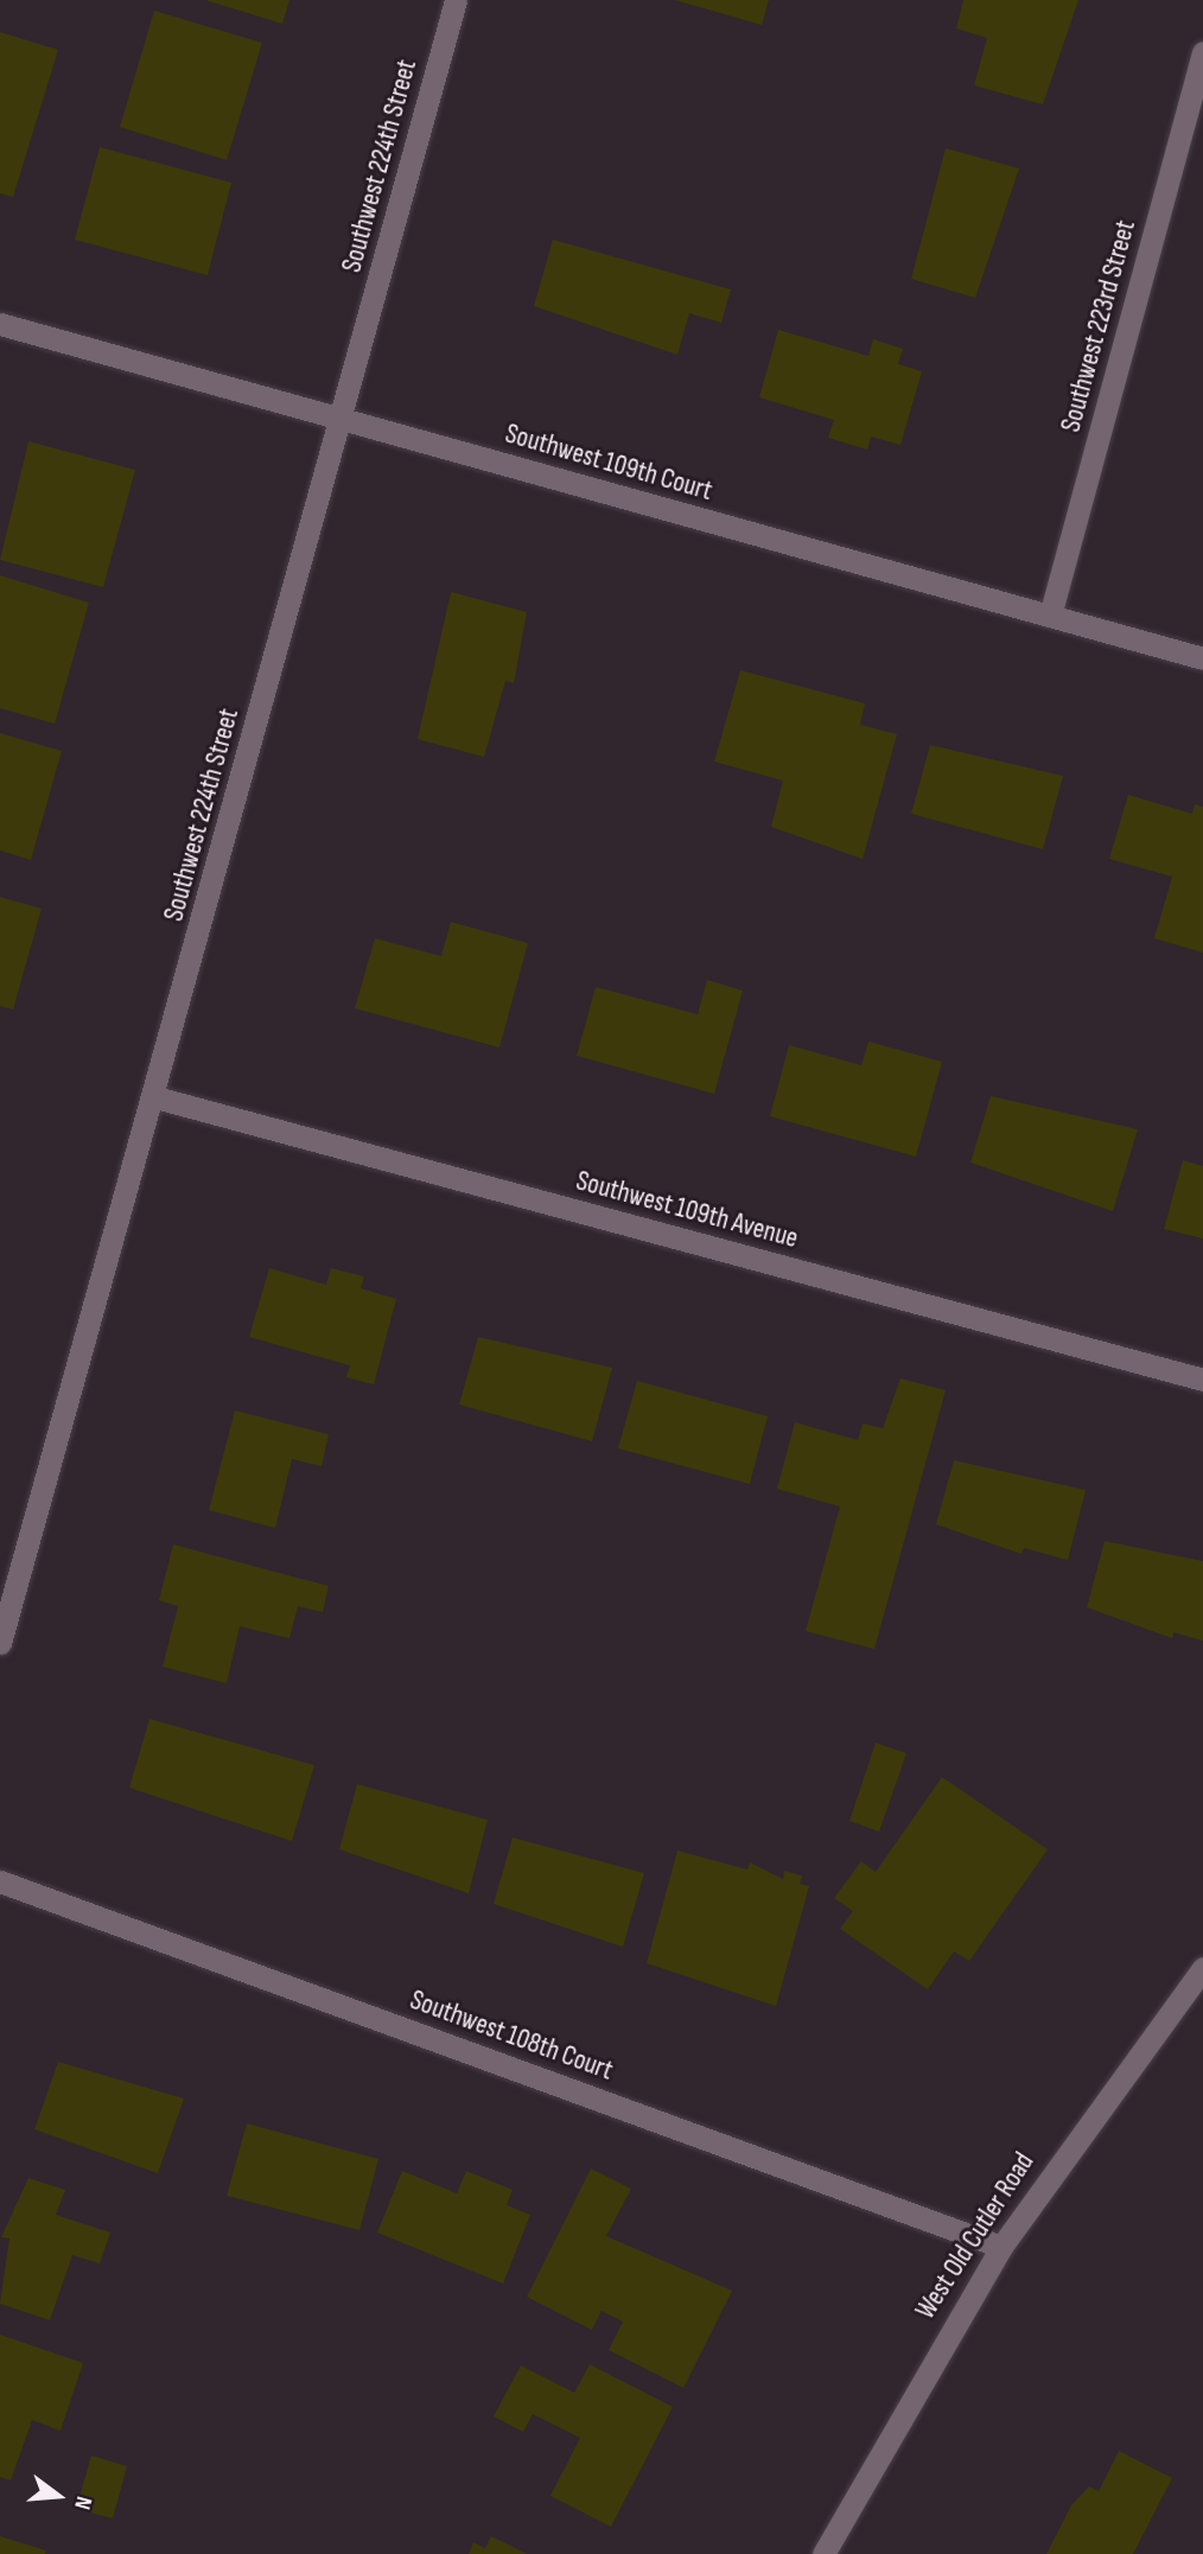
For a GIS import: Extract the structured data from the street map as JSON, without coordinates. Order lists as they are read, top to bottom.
{
  "streets": {
    "street": [
      "Southwest 224th Street",
      "Southwest 223rd Street",
      "Southwest 109th Court",
      "Southwest 109th Avenue",
      "Southwest 108th Court",
      "West Old Cutler Road"
    ]
  },
  "crossings": [
    ["Southwest 224th Street", "Southwest 109th Court"],
    ["Southwest 224th Street", "Southwest 109th Avenue"],
    ["Southwest 223rd Street", "Southwest 109th Court"],
    ["Southwest 108th Court", "West Old Cutler Road"]
  ],
  "north": "right"
}
